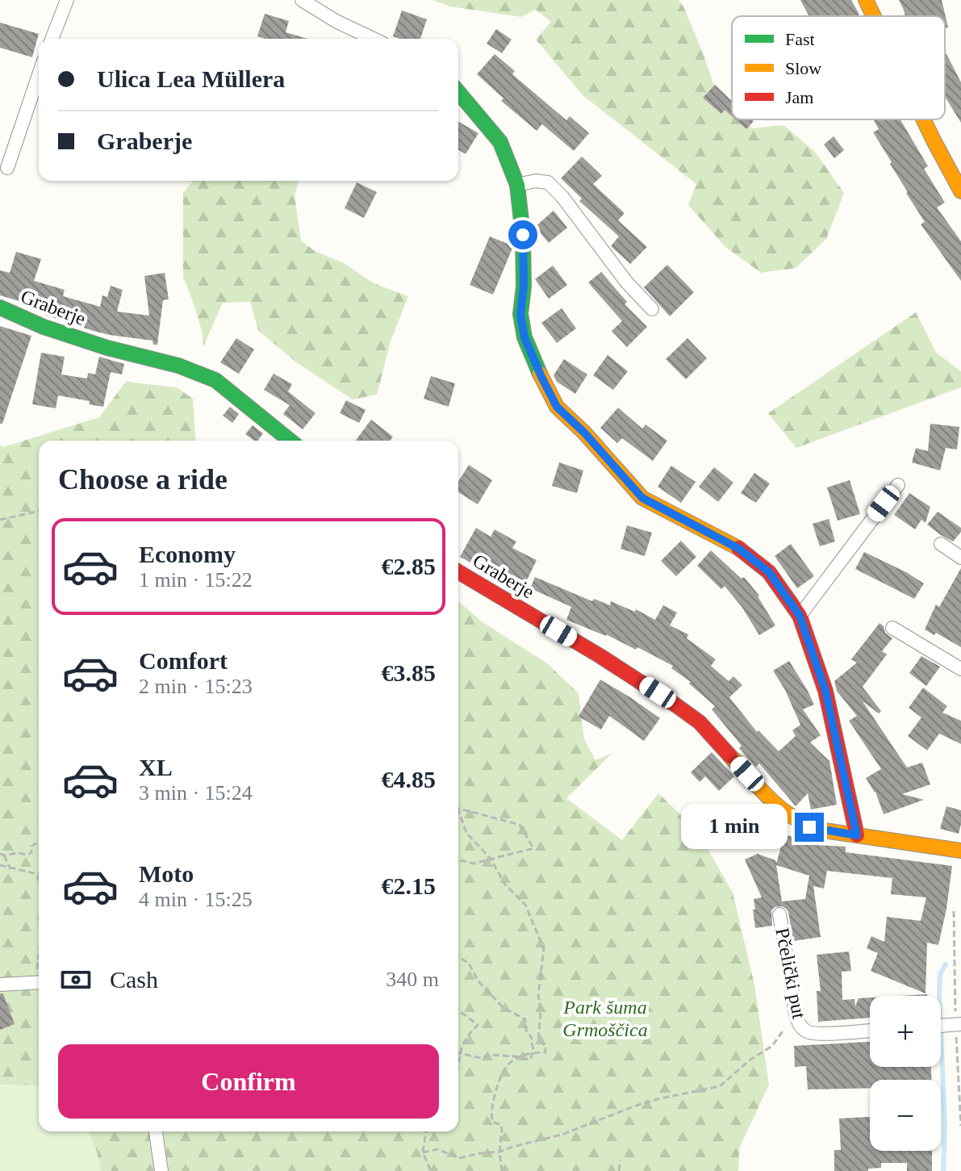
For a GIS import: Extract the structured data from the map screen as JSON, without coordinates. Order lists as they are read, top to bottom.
{
  "streets": {
    "street": ["Graberje", "Pčelički put"]
  },
  "parks": ["Park šuma Grmoščica"],
  "legend": ["Fast", "Slow", "Jam"],
  "page": {
    "banner": ["Ulica Lea Müllera", "Graberje"],
    "heading": "Choose a ride",
    "list": [
      {
        "name": "Economy",
        "note": "1 min · 15:22",
        "value": "€2.85"
      },
      {
        "name": "Comfort",
        "note": "2 min · 15:23",
        "value": "€3.85"
      },
      {
        "name": "XL",
        "note": "3 min · 15:24",
        "value": "€4.85"
      },
      {
        "name": "Moto",
        "note": "4 min · 15:25",
        "value": "€2.15"
      }
    ],
    "bubble": "1 min",
    "pay": ["Cash", "340 m"],
    "map_buttons": ["+", "−"],
    "buttons": "Confirm"
  }
}
